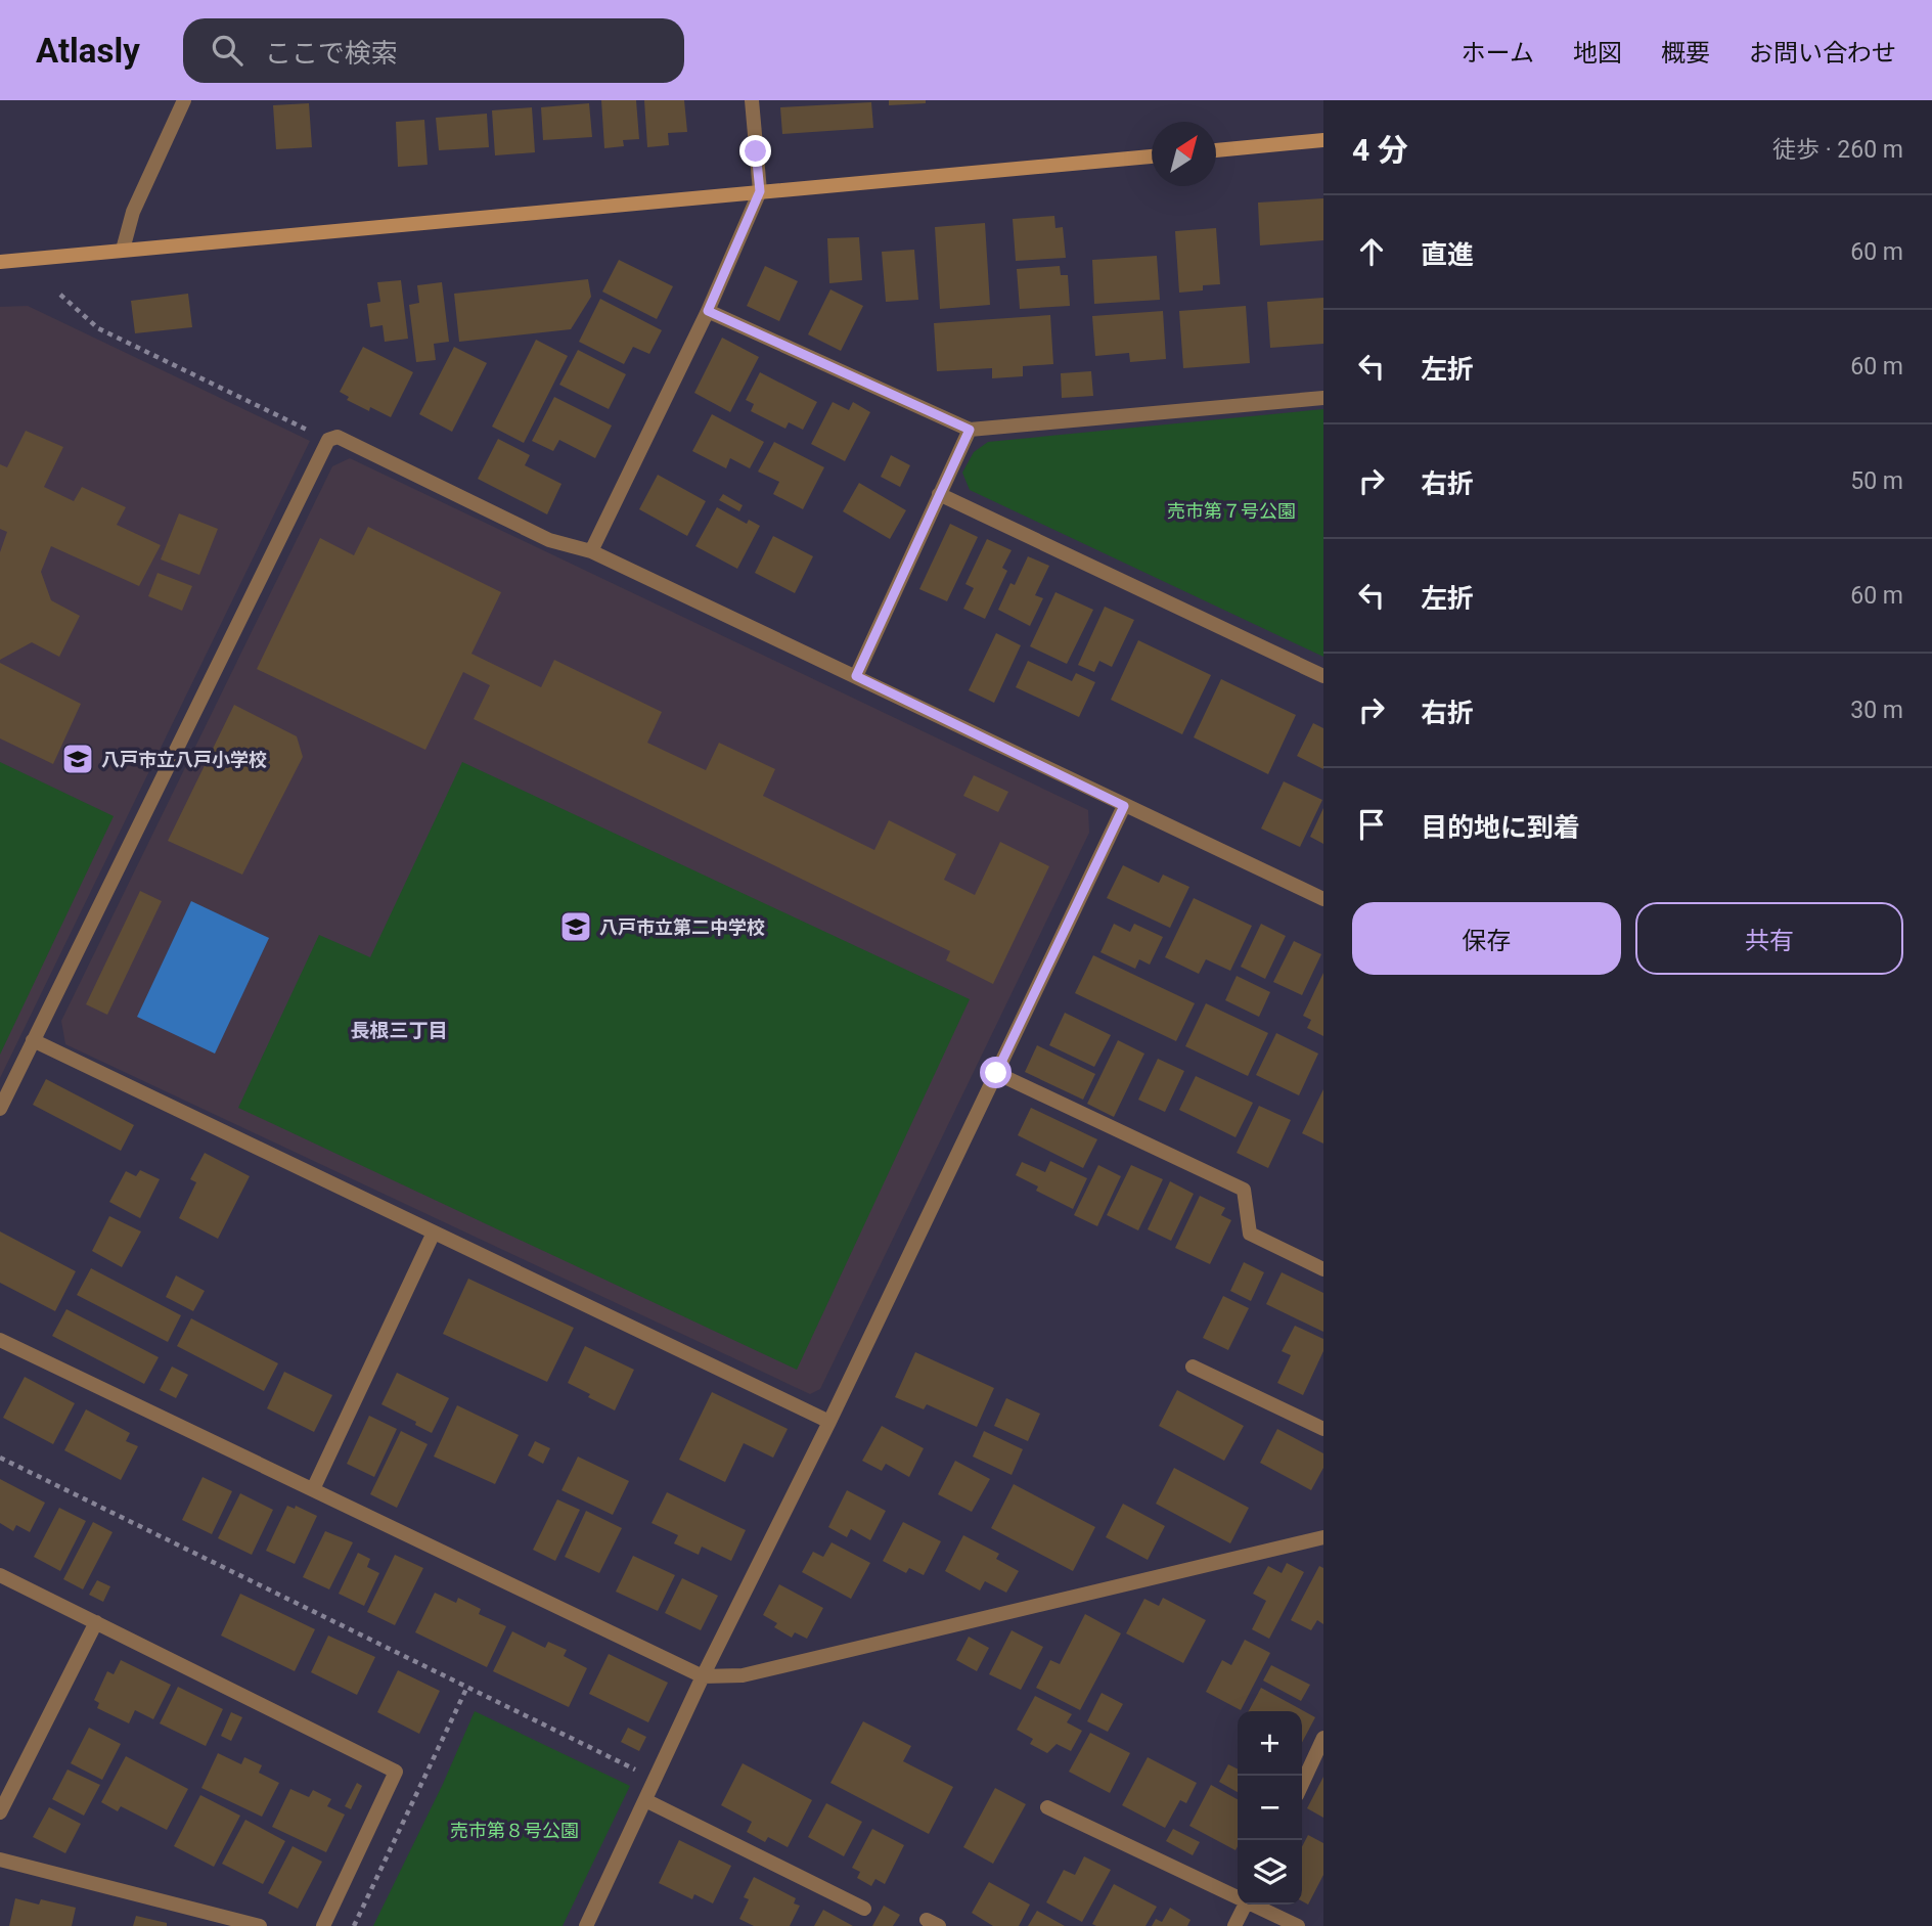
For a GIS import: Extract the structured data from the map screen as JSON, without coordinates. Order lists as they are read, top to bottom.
{
  "districts": ["長根三丁目"],
  "parks": ["売市第７号公園", "売市第８号公園"],
  "places": {
    "school or university": ["八戸市立八戸小学校", "八戸市立第二中学校"]
  },
  "north": "top right",
  "page": {
    "header": "Atlasly",
    "search": "ここで検索",
    "nav": [
      "ホーム",
      "地図",
      "概要",
      "お問い合わせ"
    ],
    "heading": ["4 分", "徒歩 · 260 m"],
    "list": [
      ["直進", "60 m"],
      ["左折", "60 m"],
      ["右折", "50 m"],
      ["左折", "60 m"],
      ["右折", "30 m"],
      "目的地に到着"
    ],
    "buttons": ["保存", "共有"],
    "map_buttons": ["+", "−"]
  }
}
